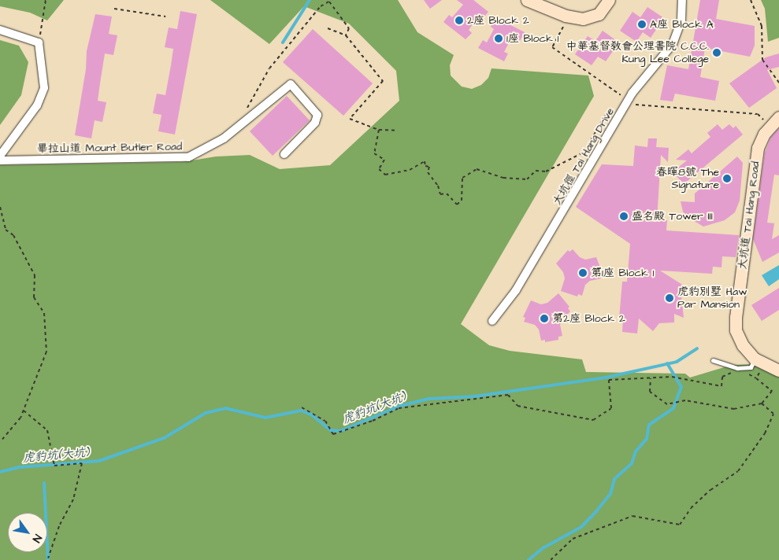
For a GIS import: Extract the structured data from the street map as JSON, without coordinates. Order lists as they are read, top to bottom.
{
  "streets": {
    "main road": ["大坑道 Tai Hang Road"],
    "street": ["畢拉山道 Mount Butler Road", "大坑徑 Tai Hang Drive"]
  },
  "water": ["虎豹坑(大坑)"],
  "places": [
    "2座 Block 2",
    "A座 Block A",
    "1座 Block 1",
    "中華基督教會公理書院 C.C.C. Kung Lee College",
    "春暉8號 The Signature",
    "盛名殿 Tower III",
    "第1座 Block 1",
    "虎豹別墅 Haw Par Mansion",
    "第2座 Block 2"
  ],
  "north": "bottom right"
}
